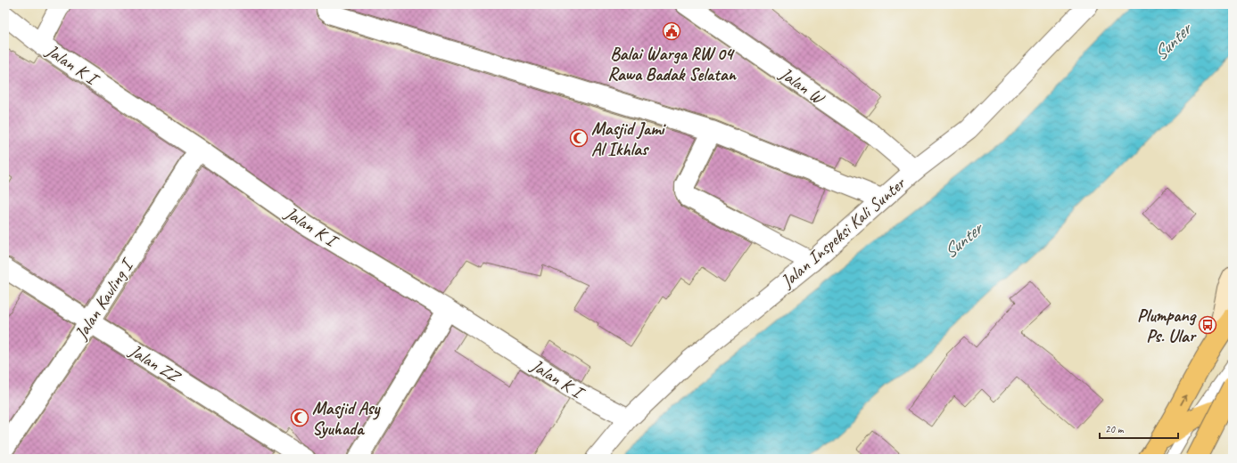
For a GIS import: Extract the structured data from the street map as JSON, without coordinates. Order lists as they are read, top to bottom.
{
  "streets": {
    "street": [
      "Jalan K I",
      "Jalan W",
      "Jalan Inspeksi Kali Sunter",
      "Jalan Kavling I",
      "Jalan ZZ"
    ]
  },
  "crossings": [
    ["Jalan K I", "Jalan Inspeksi Kali Sunter"],
    ["Jalan K I", "Jalan Kavling I"],
    ["Jalan W", "Jalan Inspeksi Kali Sunter"],
    ["Jalan Kavling I", "Jalan ZZ"]
  ],
  "water": ["Sunter"],
  "places": {
    "public building": ["Balai Warga RW 04 Rawa Badak Selatan"],
    "mosque": ["Masjid Jami Al Ikhlas", "Masjid Asy Syuhada"],
    "bus stop": ["Plumpang Ps. Ular"]
  },
  "scale_bar": "20 m"
}
